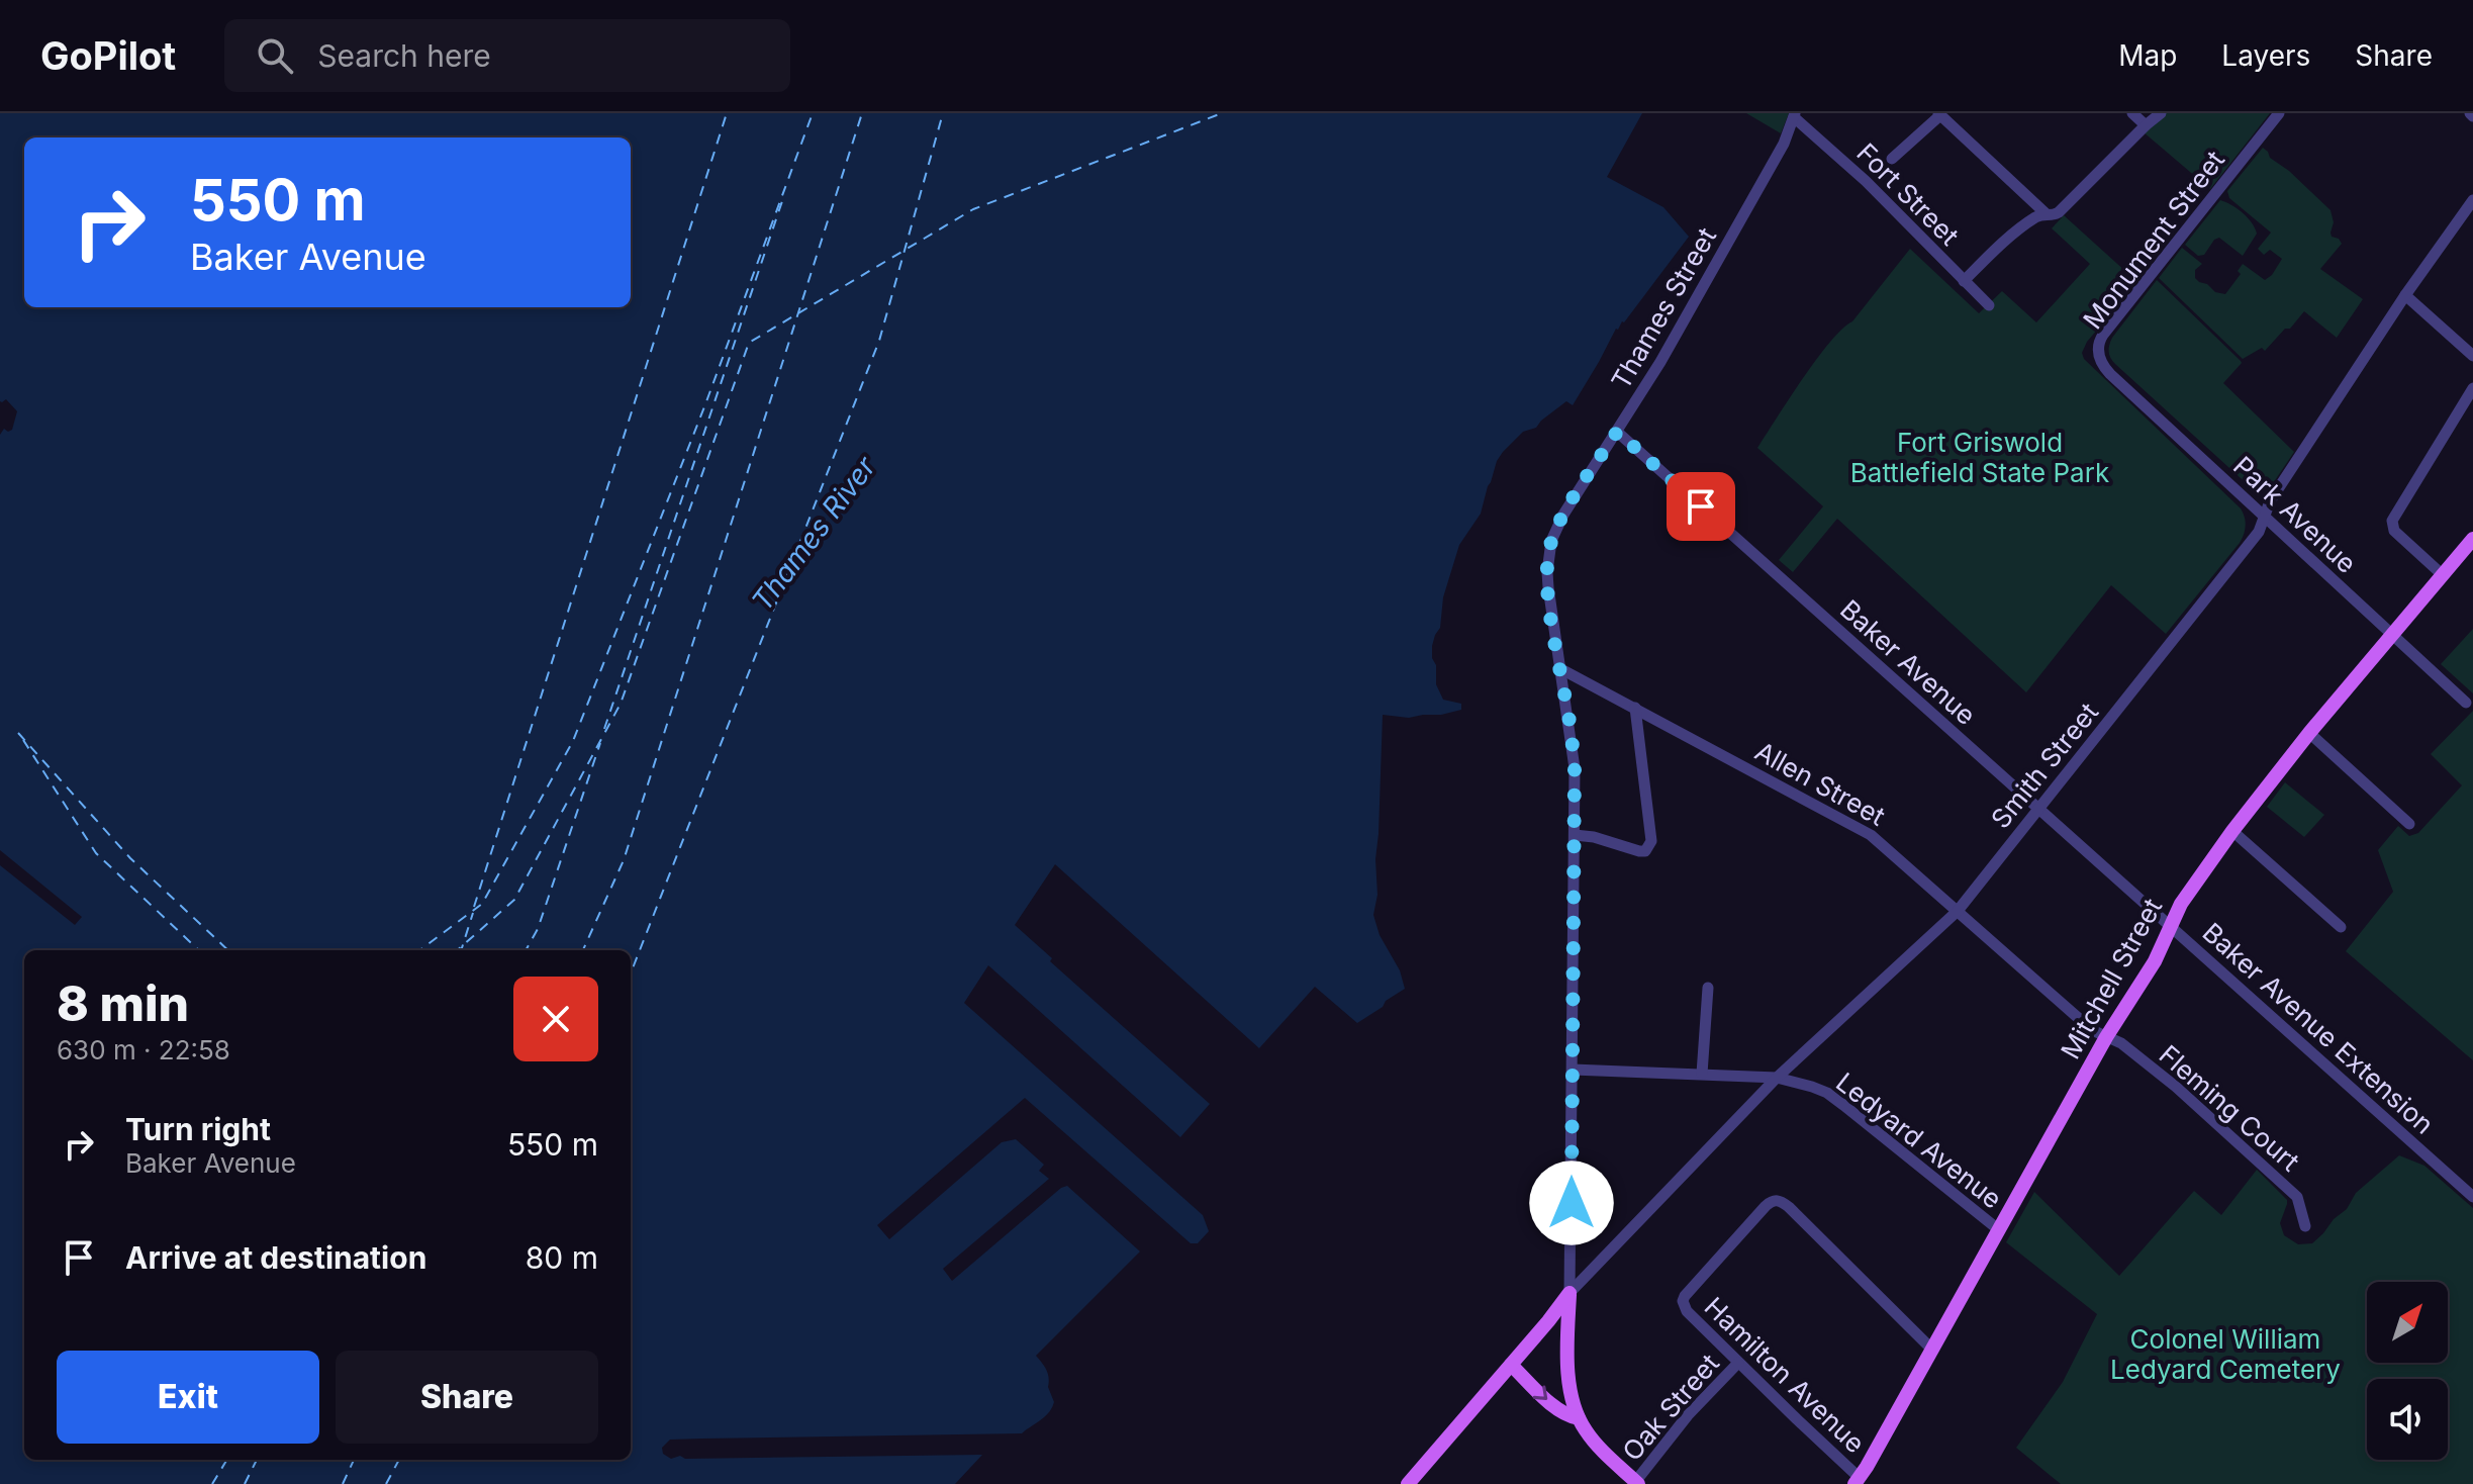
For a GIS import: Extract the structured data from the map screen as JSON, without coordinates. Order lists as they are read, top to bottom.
{
  "streets": {
    "main road": ["Mitchell Street"],
    "street": [
      "Fort Street",
      "Monument Street",
      "Thames Street",
      "Park Avenue",
      "Baker Avenue",
      "Smith Street",
      "Allen Street",
      "Baker Avenue Extension",
      "Fleming Court",
      "Ledyard Avenue",
      "Hamilton Avenue",
      "Oak Street"
    ]
  },
  "crossings": [
    ["Fort Street", "Thames Street"],
    ["Monument Street", "Park Avenue"],
    ["Thames Street", "Baker Avenue"],
    ["Thames Street", "Smith Street"],
    ["Thames Street", "Allen Street"],
    ["Thames Street", "Ledyard Avenue"],
    ["Park Avenue", "Smith Street"],
    ["Park Avenue", "Mitchell Street"],
    ["Baker Avenue", "Smith Street"],
    ["Baker Avenue", "Mitchell Street"],
    ["Baker Avenue", "Baker Avenue Extension"],
    ["Smith Street", "Allen Street"],
    ["Smith Street", "Ledyard Avenue"],
    ["Allen Street", "Mitchell Street"],
    ["Allen Street", "Fleming Court"],
    ["Mitchell Street", "Baker Avenue Extension"],
    ["Mitchell Street", "Fleming Court"],
    ["Mitchell Street", "Ledyard Avenue"],
    ["Mitchell Street", "Hamilton Avenue"],
    ["Hamilton Avenue", "Oak Street"]
  ],
  "water": ["Thames River"],
  "parks": ["Fort Griswold Battlefield State Park", "Colonel William Ledyard Cemetery"],
  "north": "top right",
  "page": {
    "header": "GoPilot",
    "search": "Search here",
    "nav": ["Map", "Layers", "Share"],
    "turn": ["550 m", "Baker Avenue"],
    "heading": ["8 min", "630 m · 22:58"],
    "list": [
      {
        "name": "Turn right",
        "note": "Baker Avenue",
        "value": "550 m"
      },
      {
        "name": "Arrive at destination",
        "value": "80 m"
      }
    ],
    "buttons": ["Exit", "Share"]
  }
}
